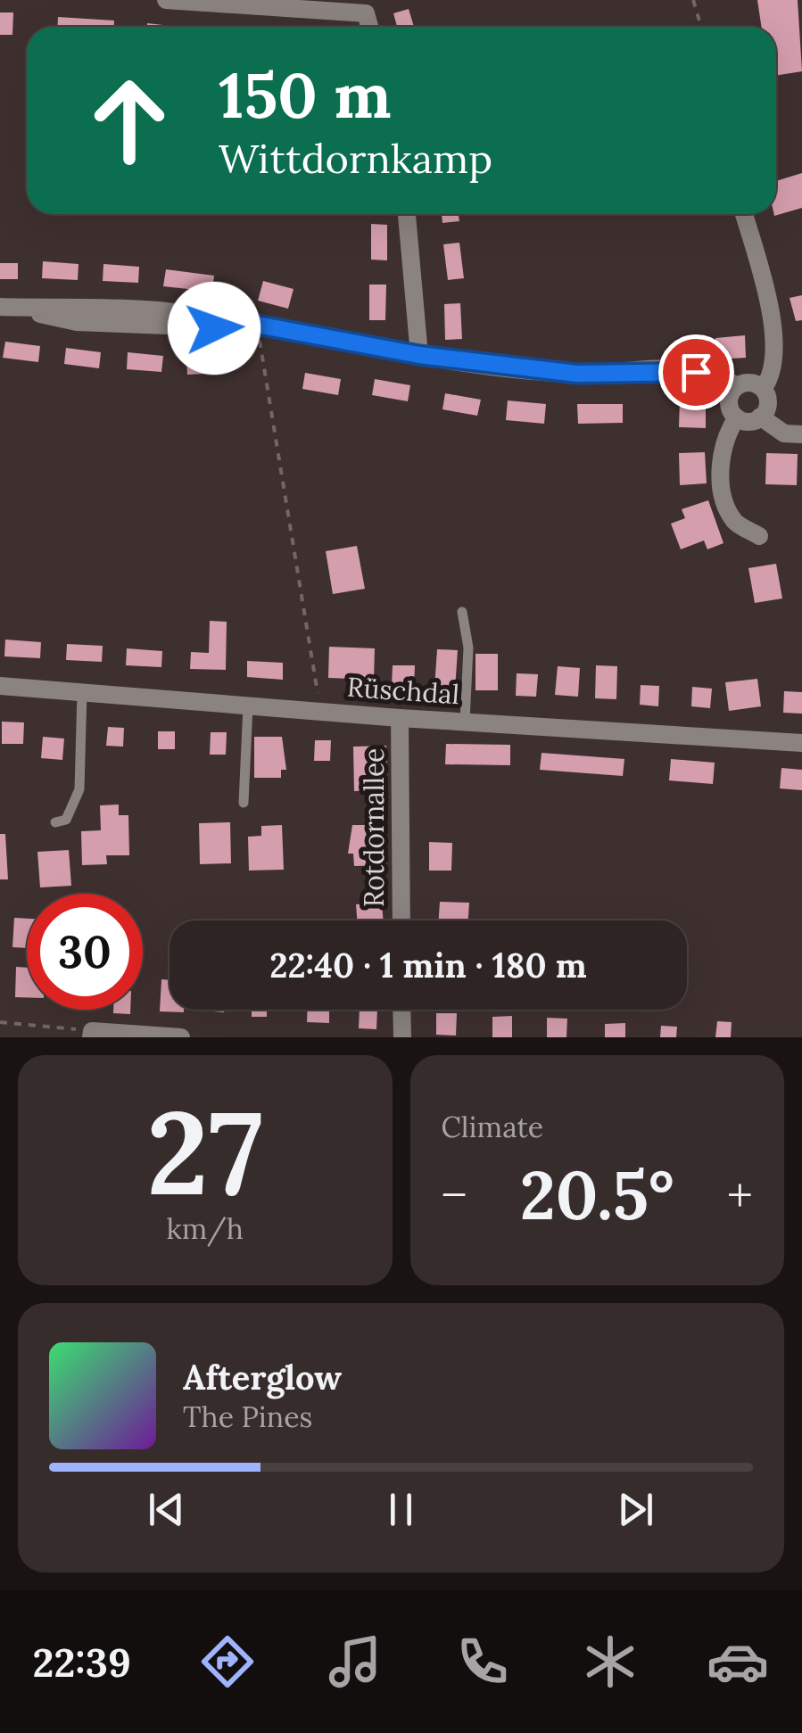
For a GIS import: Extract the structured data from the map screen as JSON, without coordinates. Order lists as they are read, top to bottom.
{
  "streets": {
    "street": ["Rüschdal", "Rotdornallee"]
  },
  "crossings": [
    ["Rüschdal", "Rotdornallee"]
  ],
  "page": {
    "turn": ["150 m", "Wittdornkamp"],
    "limit": "30",
    "trip": "22:40 · 1 min · 180 m",
    "tile": [
      ["27", "km/h"],
      "Climate"
    ],
    "heat": ["−", "20.5°", "+"],
    "song": ["Afterglow", "The Pines"],
    "tabs": "22:39"
  }
}
